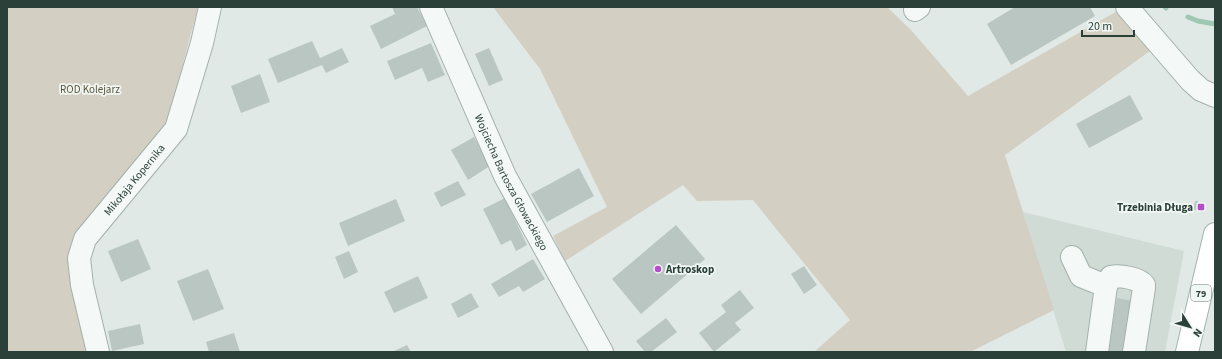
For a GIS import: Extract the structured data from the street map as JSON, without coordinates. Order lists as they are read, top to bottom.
{
  "streets": {
    "main road": ["79"],
    "street": ["Mikołaja Kopernika", "Wojciecha Bartosza Głowackiego"]
  },
  "parks": ["ROD Kolejarz"],
  "places": {
    "transit": ["Trzebinia Długa"],
    "other": ["Artroskop"]
  },
  "scale_bar": "20 m",
  "north": "bottom right"
}
